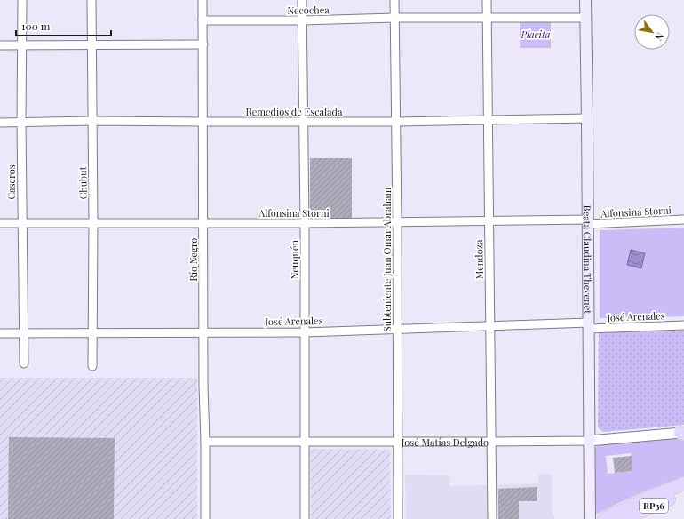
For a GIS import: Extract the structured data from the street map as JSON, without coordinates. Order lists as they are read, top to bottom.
{
  "streets": {
    "main road": ["Beata Claudina Thevenet", "RP36"],
    "street": [
      "Necochea",
      "Remedios de Escalada",
      "Caseros",
      "Chubut",
      "Alfonsina Storni",
      "Río Negro",
      "Neuquén",
      "Subteniente Juan Omar Abraham",
      "Mendoza",
      "José Arenales",
      "José Matías Delgado"
    ]
  },
  "crossings": [
    ["Necochea", "Río Negro"],
    ["Necochea", "Neuquén"],
    ["Necochea", "Subteniente Juan Omar Abraham"],
    ["Necochea", "Mendoza"],
    ["Necochea", "Beata Claudina Thevenet"],
    ["Remedios de Escalada", "Caseros"],
    ["Remedios de Escalada", "Chubut"],
    ["Remedios de Escalada", "Río Negro"],
    ["Remedios de Escalada", "Neuquén"],
    ["Remedios de Escalada", "Subteniente Juan Omar Abraham"],
    ["Remedios de Escalada", "Mendoza"],
    ["Remedios de Escalada", "Beata Claudina Thevenet"],
    ["Caseros", "Alfonsina Storni"],
    ["Caseros", "José Arenales"],
    ["Chubut", "Alfonsina Storni"],
    ["Chubut", "José Arenales"],
    ["Alfonsina Storni", "Río Negro"],
    ["Alfonsina Storni", "Neuquén"],
    ["Alfonsina Storni", "Subteniente Juan Omar Abraham"],
    ["Alfonsina Storni", "Mendoza"],
    ["Alfonsina Storni", "Beata Claudina Thevenet"],
    ["Río Negro", "José Arenales"],
    ["Río Negro", "José Matías Delgado"],
    ["Neuquén", "José Arenales"],
    ["Neuquén", "José Matías Delgado"],
    ["Subteniente Juan Omar Abraham", "José Arenales"],
    ["Subteniente Juan Omar Abraham", "José Matías Delgado"],
    ["Mendoza", "José Arenales"],
    ["Mendoza", "José Matías Delgado"],
    ["Beata Claudina Thevenet", "José Arenales"],
    ["Beata Claudina Thevenet", "José Matías Delgado"]
  ],
  "parks": ["Placita"],
  "scale_bar": "100 m",
  "north": "bottom right"
}
